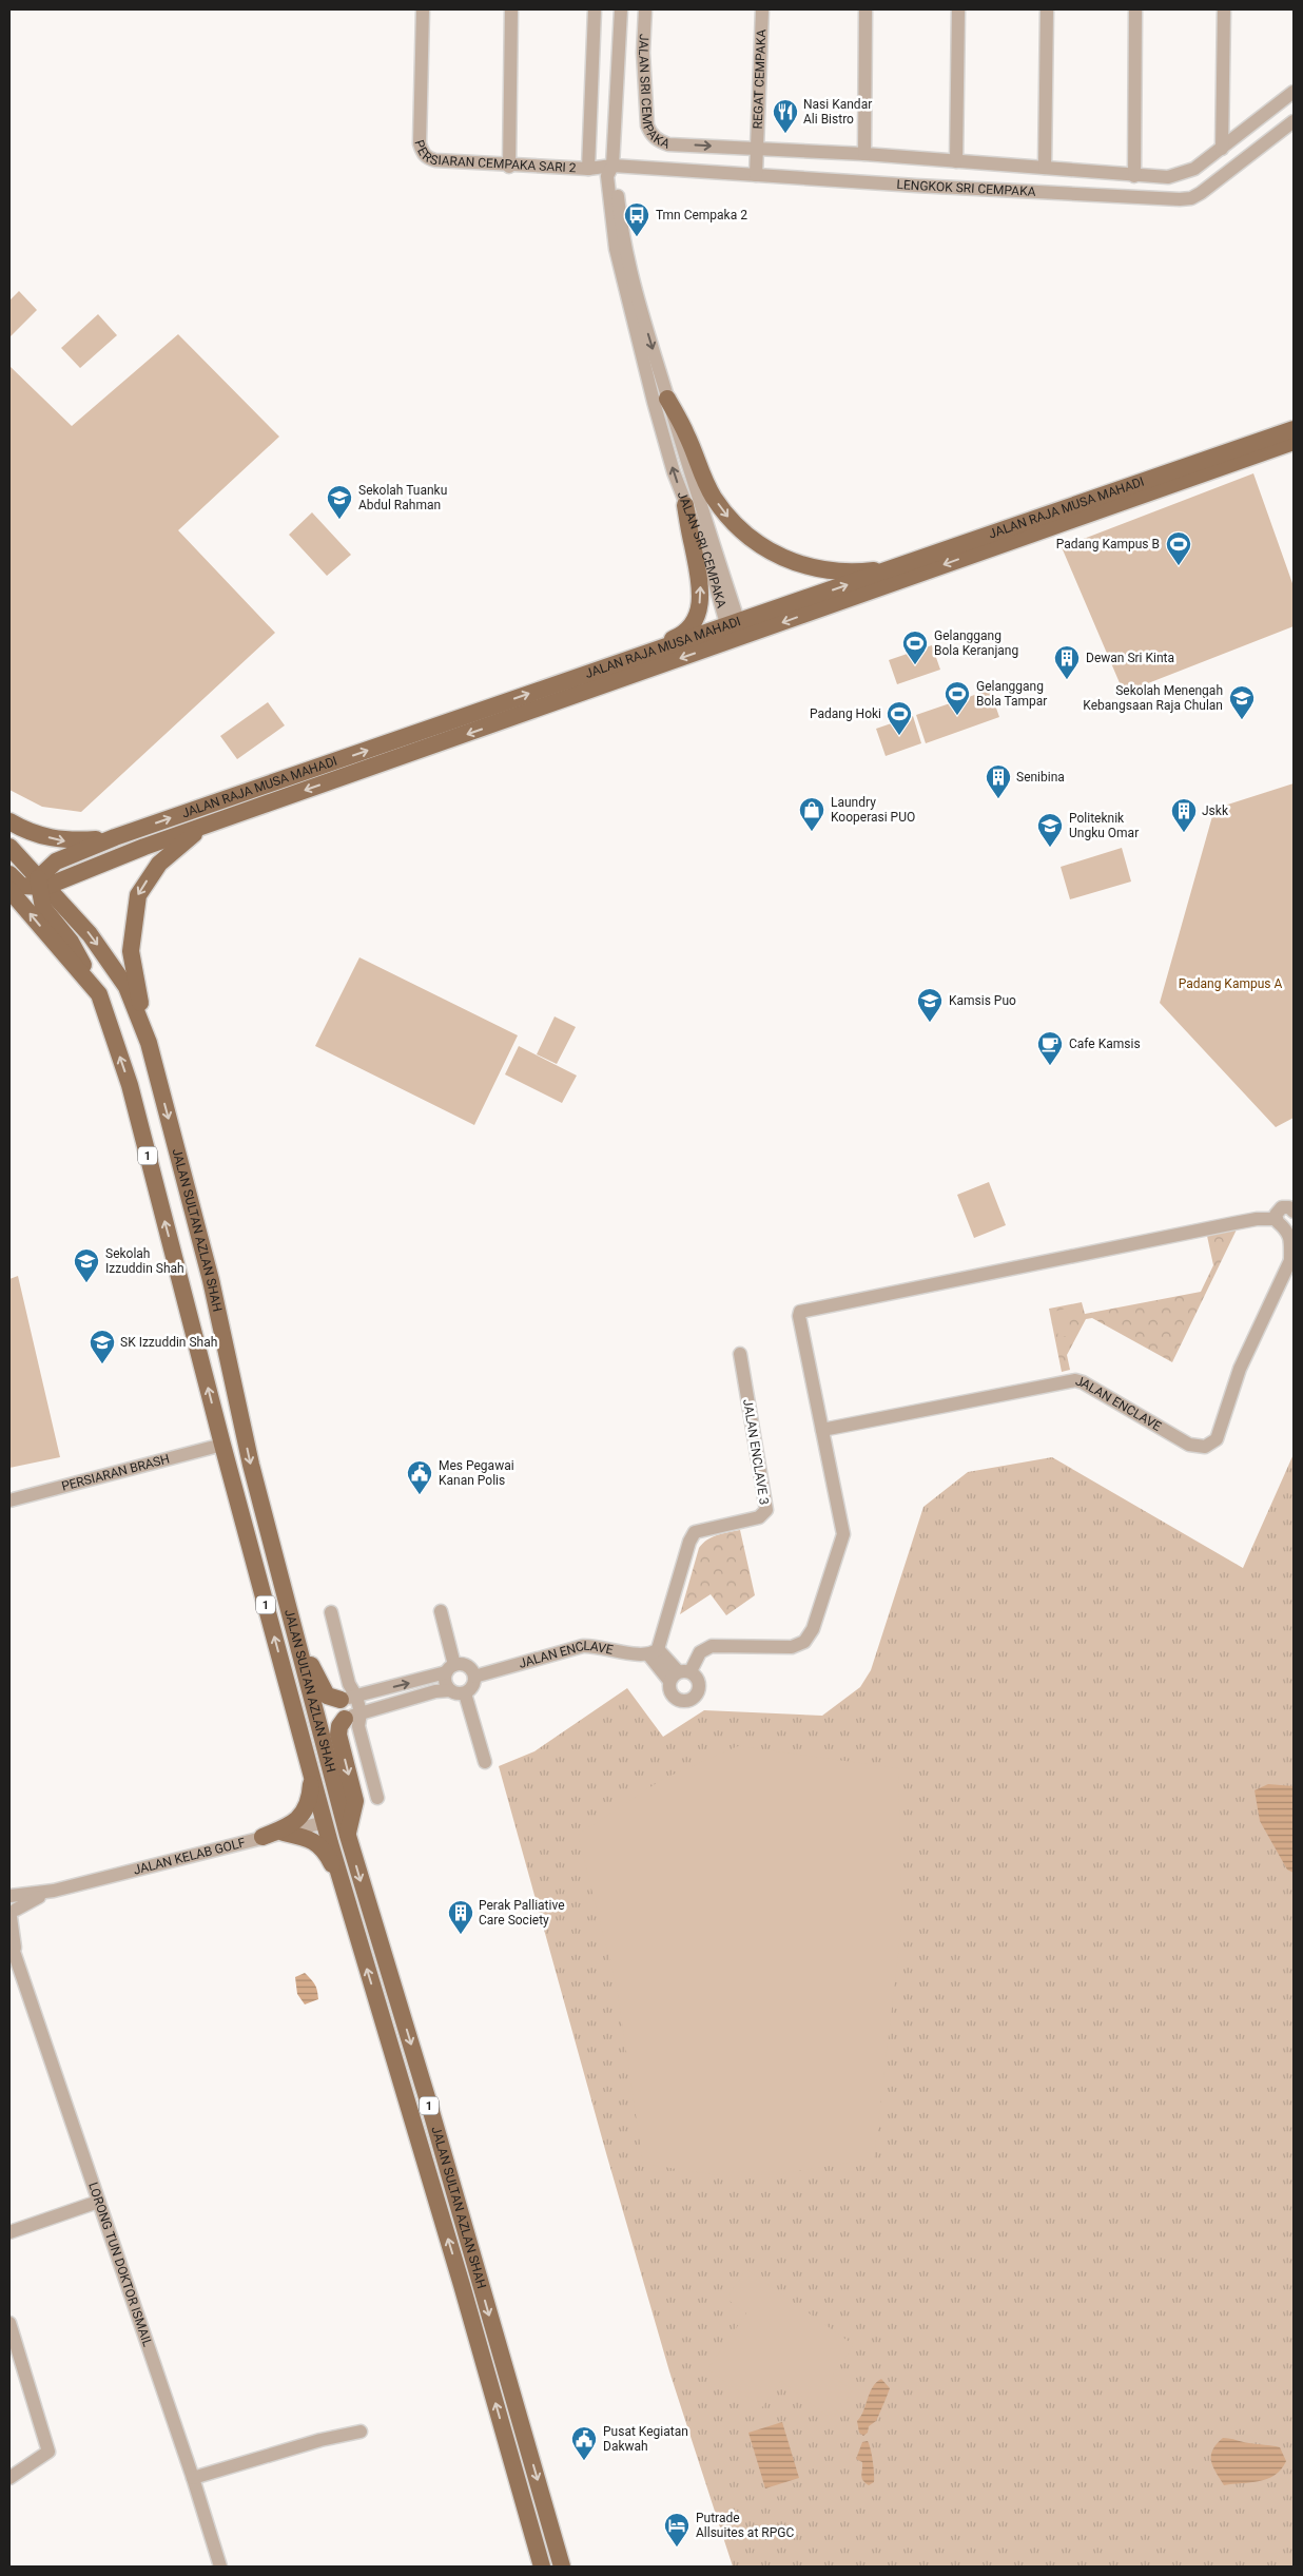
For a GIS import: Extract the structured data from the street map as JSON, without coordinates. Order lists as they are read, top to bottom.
{
  "streets": {
    "main road": ["JALAN RAJA MUSA MAHADI", "1", "JALAN SULTAN AZLAN SHAH"],
    "street": [
      "REGAT CEMPAKA",
      "JALAN SRI CEMPAKA",
      "PERSIARAN CEMPAKA SARI 2",
      "LENGKOK SRI CEMPAKA",
      "JALAN ENCLAVE",
      "JALAN ENCLAVE 3",
      "PERSIARAN BRASH",
      "JALAN KELAB GOLF",
      "LORONG TUN DOKTOR ISMAIL"
    ]
  },
  "crossings": [
    ["REGAT CEMPAKA", "JALAN SRI CEMPAKA"],
    ["REGAT CEMPAKA", "LENGKOK SRI CEMPAKA"],
    ["JALAN SRI CEMPAKA", "PERSIARAN CEMPAKA SARI 2"],
    ["JALAN SRI CEMPAKA", "LENGKOK SRI CEMPAKA"],
    ["JALAN SRI CEMPAKA", "JALAN RAJA MUSA MAHADI"],
    ["PERSIARAN CEMPAKA SARI 2", "LENGKOK SRI CEMPAKA"],
    ["JALAN RAJA MUSA MAHADI", "JALAN SULTAN AZLAN SHAH"],
    ["JALAN SULTAN AZLAN SHAH", "PERSIARAN BRASH"],
    ["JALAN SULTAN AZLAN SHAH", "JALAN KELAB GOLF"],
    ["JALAN ENCLAVE", "JALAN ENCLAVE 3"],
    ["JALAN KELAB GOLF", "LORONG TUN DOKTOR ISMAIL"]
  ],
  "parks": ["Padang Kampus A"],
  "places": {
    "restaurant": ["Nasi Kandar Ali Bistro"],
    "bus stop": ["Tmn Cempaka 2"],
    "school or university": [
      "Sekolah Tuanku Abdul Rahman",
      "Sekolah Menengah Kebangsaan Raja Chulan",
      "Politeknik Ungku Omar",
      "Kamsis Puo",
      "Sekolah Izzuddin Shah",
      "SK Izzuddin Shah"
    ],
    "sports": [
      "Padang Kampus B",
      "Gelanggang Bola Keranjang",
      "Gelanggang Bola Tampar",
      "Padang Hoki"
    ],
    "building": [
      "Dewan Sri Kinta",
      "Senibina",
      "Jskk",
      "Perak Palliative Care Society"
    ],
    "shop": ["Laundry Kooperasi PUO"],
    "cafe": ["Cafe Kamsis"],
    "public building": ["Mes Pegawai Kanan Polis", "Pusat Kegiatan Dakwah"],
    "hotel": ["Putrade Allsuites at RPGC"]
  }
}
